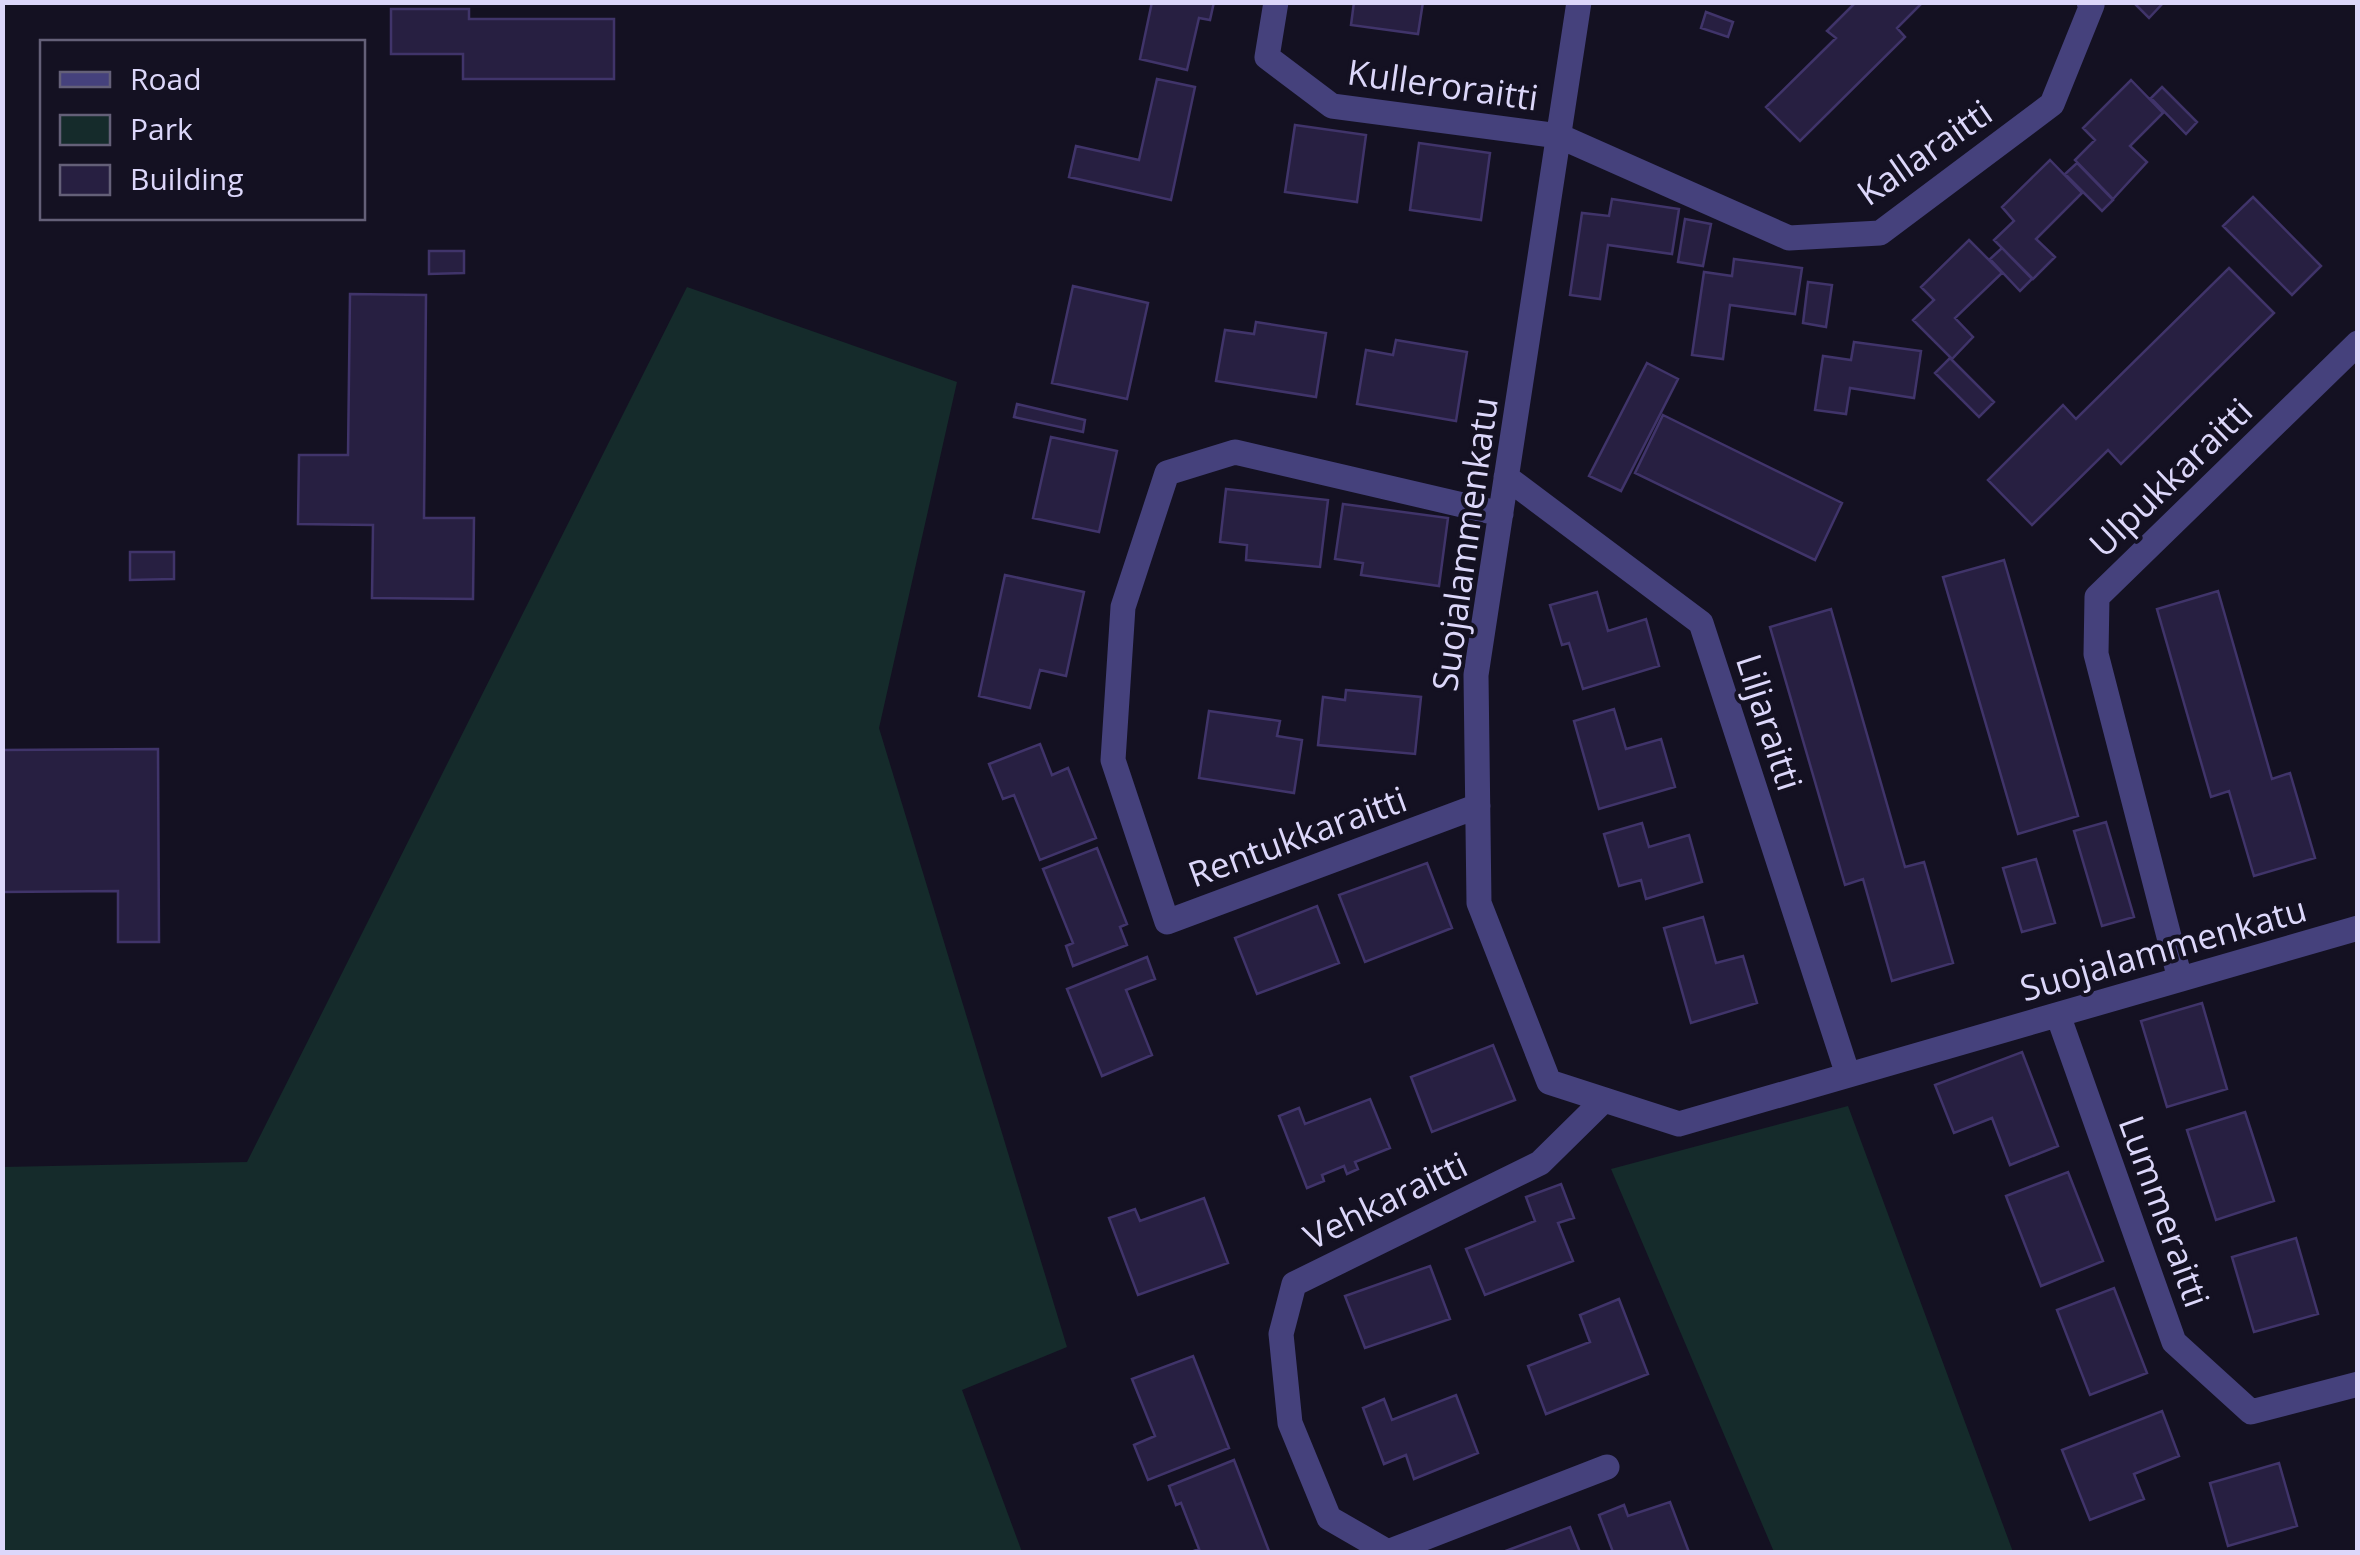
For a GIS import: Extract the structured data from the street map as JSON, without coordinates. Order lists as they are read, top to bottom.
{
  "streets": {
    "street": [
      "Kulleroraitti",
      "Kallaraitti",
      "Ulpukkaraitti",
      "Suojalammenkatu",
      "Liljaraitti",
      "Rentukkaraitti",
      "Vehkaraitti",
      "Lummeraitti"
    ]
  },
  "crossings": [
    ["Kulleroraitti", "Kallaraitti"],
    ["Kulleroraitti", "Suojalammenkatu"],
    ["Kallaraitti", "Suojalammenkatu"],
    ["Ulpukkaraitti", "Suojalammenkatu"],
    ["Suojalammenkatu", "Liljaraitti"],
    ["Suojalammenkatu", "Rentukkaraitti"],
    ["Suojalammenkatu", "Vehkaraitti"],
    ["Suojalammenkatu", "Lummeraitti"]
  ],
  "legend": ["Road", "Park", "Building"]
}
